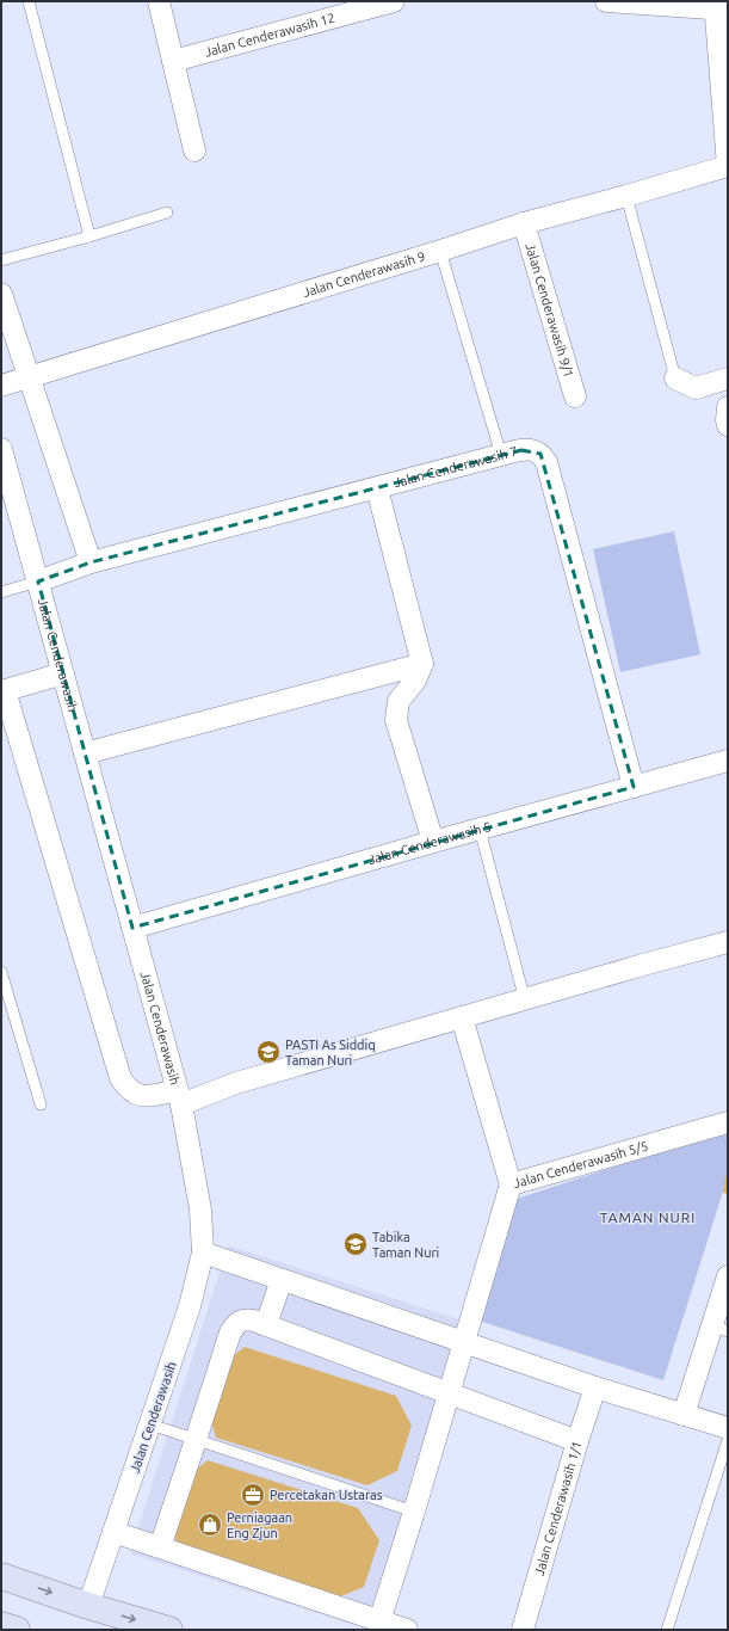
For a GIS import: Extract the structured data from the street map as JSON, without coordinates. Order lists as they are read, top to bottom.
{
  "streets": {
    "street": [
      "Jalan Cenderawasih 12",
      "Jalan Cenderawasih 9",
      "Jalan Cenderawasih 9/1",
      "Jalan Cenderawasih 7",
      "Jalan Cenderawasih",
      "Jalan Cenderawasih 5",
      "Jalan Cenderawasih 5/5",
      "Jalan Cenderawasih 1/1"
    ]
  },
  "crossings": [
    ["Jalan Cenderawasih 9", "Jalan Cenderawasih 9/1"],
    ["Jalan Cenderawasih 7", "Jalan Cenderawasih"],
    ["Jalan Cenderawasih 7", "Jalan Cenderawasih 5"],
    ["Jalan Cenderawasih", "Jalan Cenderawasih 5"]
  ],
  "districts": ["TAMAN NURI"],
  "places": {
    "school or university": ["PASTI As Siddiq Taman Nuri", "Tabika Taman Nuri"],
    "office": ["Percetakan Ustaras"],
    "shop": ["Perniagaan Eng Zjun"]
  }
}
